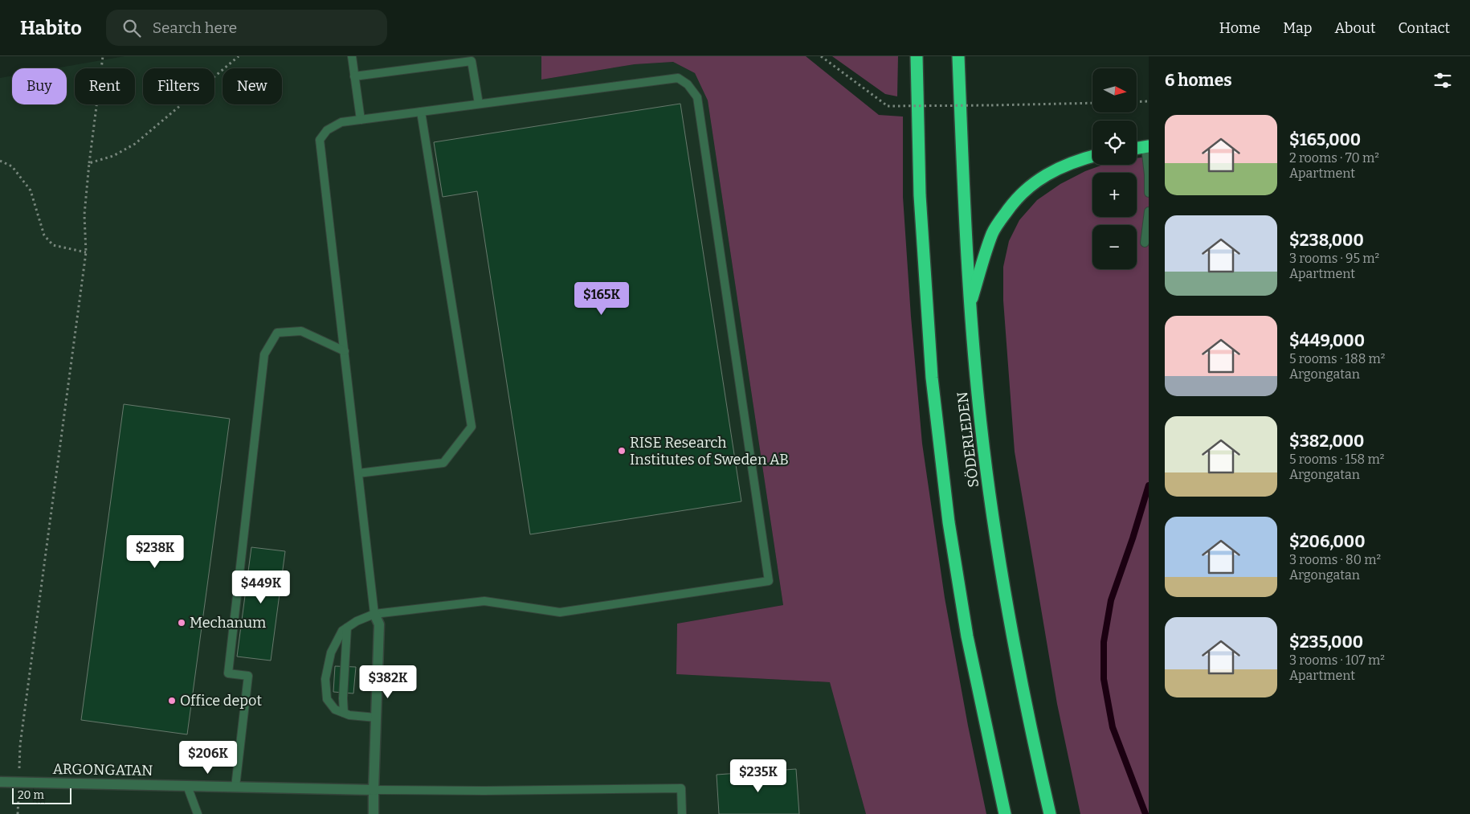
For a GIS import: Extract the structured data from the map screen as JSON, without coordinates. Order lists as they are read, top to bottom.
{
  "streets": {
    "highway": ["SÖDERLEDEN"],
    "street": ["ARGONGATAN"]
  },
  "places": ["RISE Research Institutes of Sweden AB", "Mechanum", "Office depot"],
  "scale_bar": "20 m",
  "north": "right",
  "page": {
    "header": "Habito",
    "search": "Search here",
    "nav": [
      "Home",
      "Map",
      "About",
      "Contact"
    ],
    "heading": "6 homes",
    "map_buttons": ["+", "−"],
    "chip": [
      "Buy",
      "Rent",
      "Filters",
      "New"
    ],
    "list": [
      {
        "name": "$165,000",
        "note": "2 rooms · 70 m² · Apartment"
      },
      {
        "name": "$238,000",
        "note": "3 rooms · 95 m² · Apartment"
      },
      {
        "name": "$449,000",
        "note": "5 rooms · 188 m² · Argongatan"
      },
      {
        "name": "$382,000",
        "note": "5 rooms · 158 m² · Argongatan"
      },
      {
        "name": "$206,000",
        "note": "3 rooms · 80 m² · Argongatan"
      },
      {
        "name": "$235,000",
        "note": "3 rooms · 107 m² · Apartment"
      }
    ],
    "price": [
      "$165K",
      "$238K",
      "$449K",
      "$382K",
      "$206K",
      "$235K"
    ],
    "scale": "20 m"
  }
}
